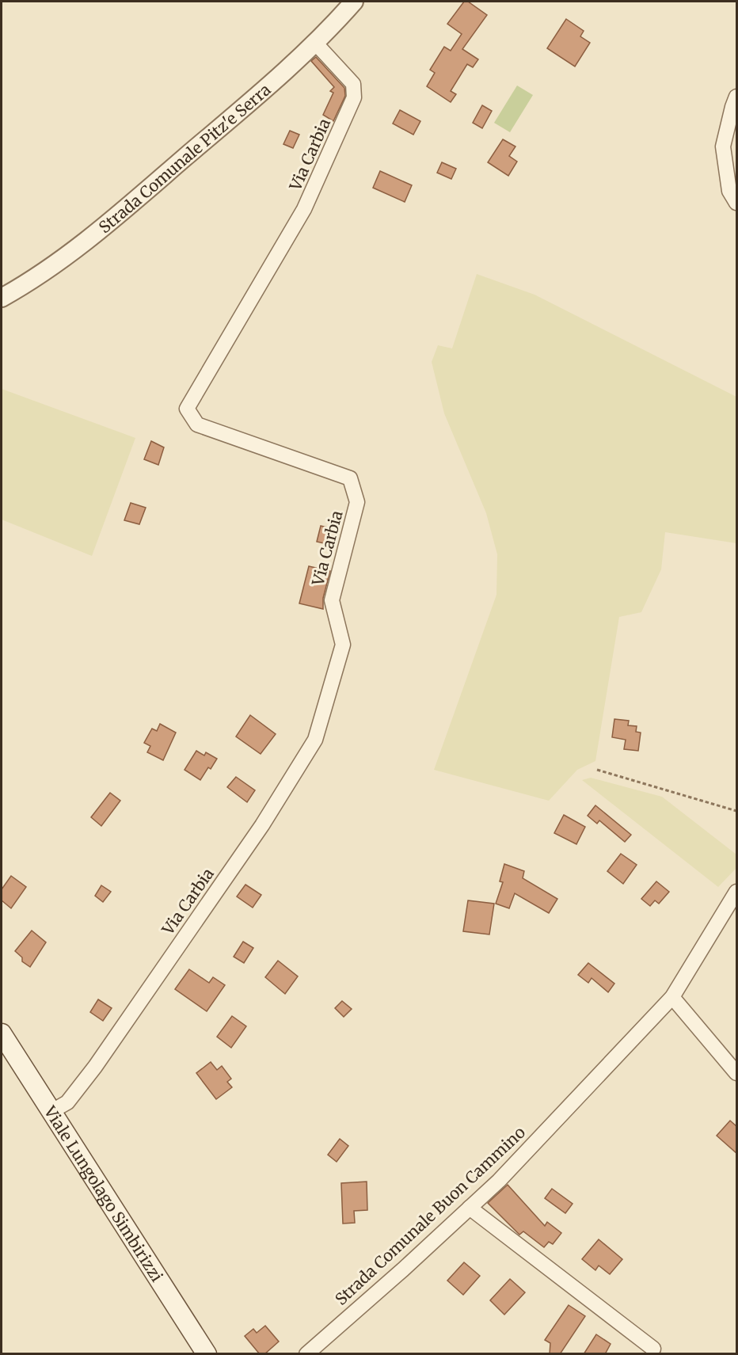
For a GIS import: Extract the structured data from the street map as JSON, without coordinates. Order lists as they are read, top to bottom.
{
  "streets": {
    "main road": ["Viale Lungolago Simbirizzi"],
    "street": ["Via Carbia", "Strada Comunale Pitz'e Serra", "Strada Comunale Buon Cammino"]
  },
  "crossings": [
    ["Via Carbia", "Strada Comunale Pitz'e Serra"],
    ["Via Carbia", "Viale Lungolago Simbirizzi"]
  ]
}
